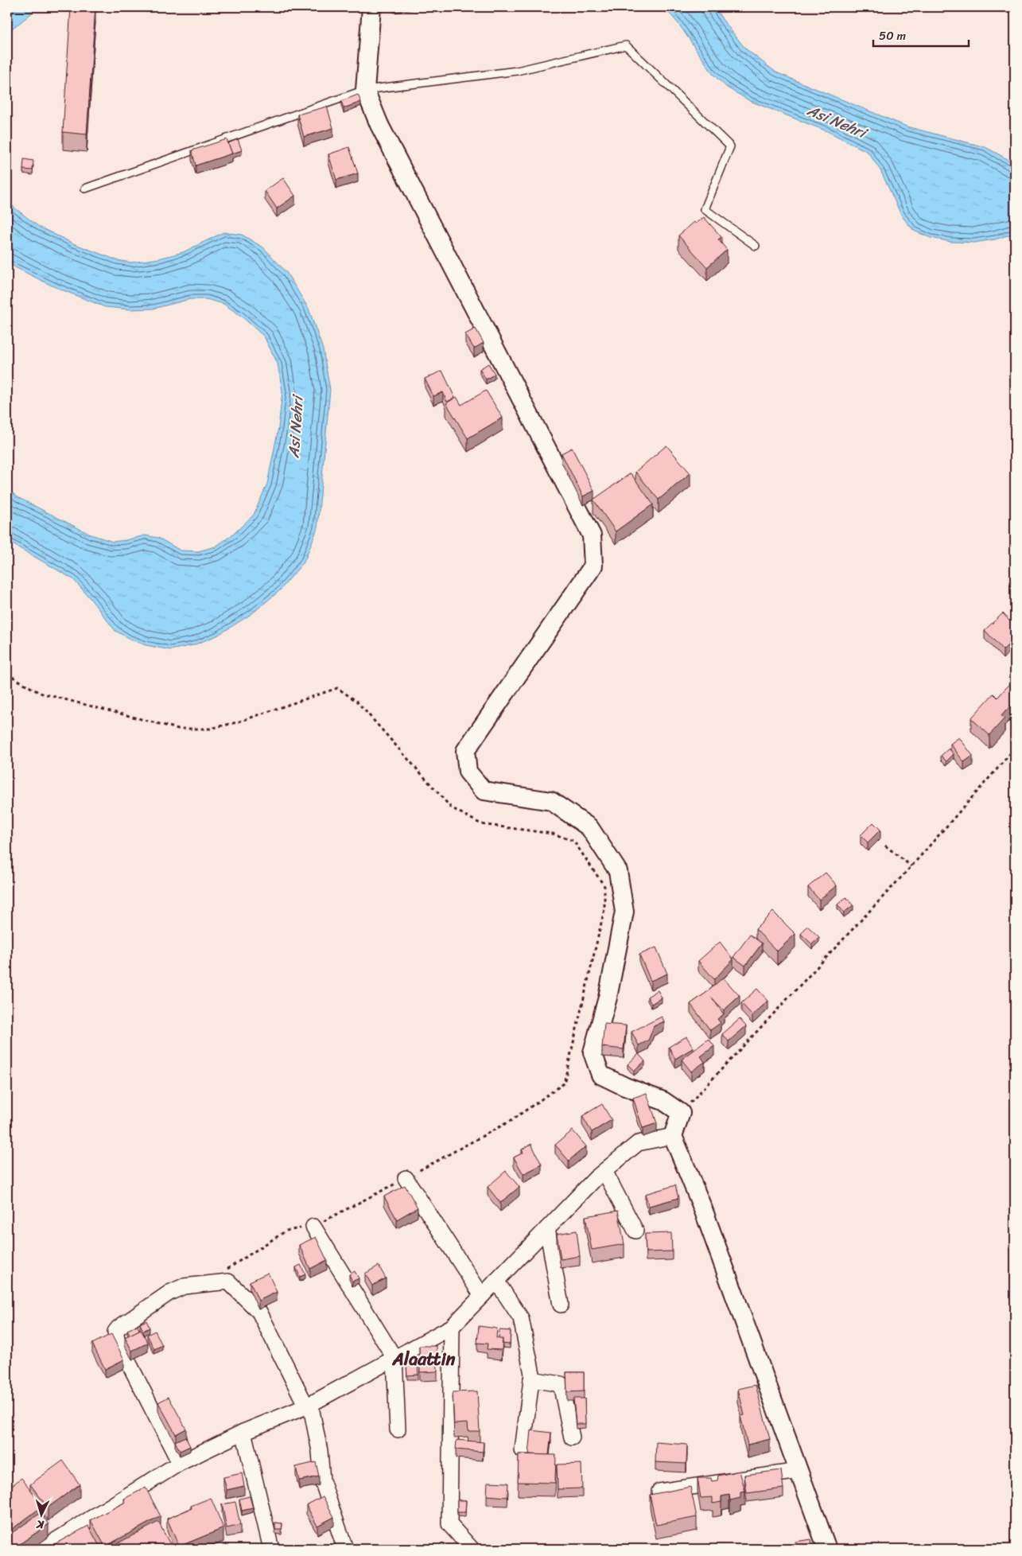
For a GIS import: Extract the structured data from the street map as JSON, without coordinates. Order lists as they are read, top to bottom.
{
  "districts": ["Alaattin"],
  "water": ["Asi Nehri"],
  "scale_bar": "50 m",
  "north": "bottom"
}
